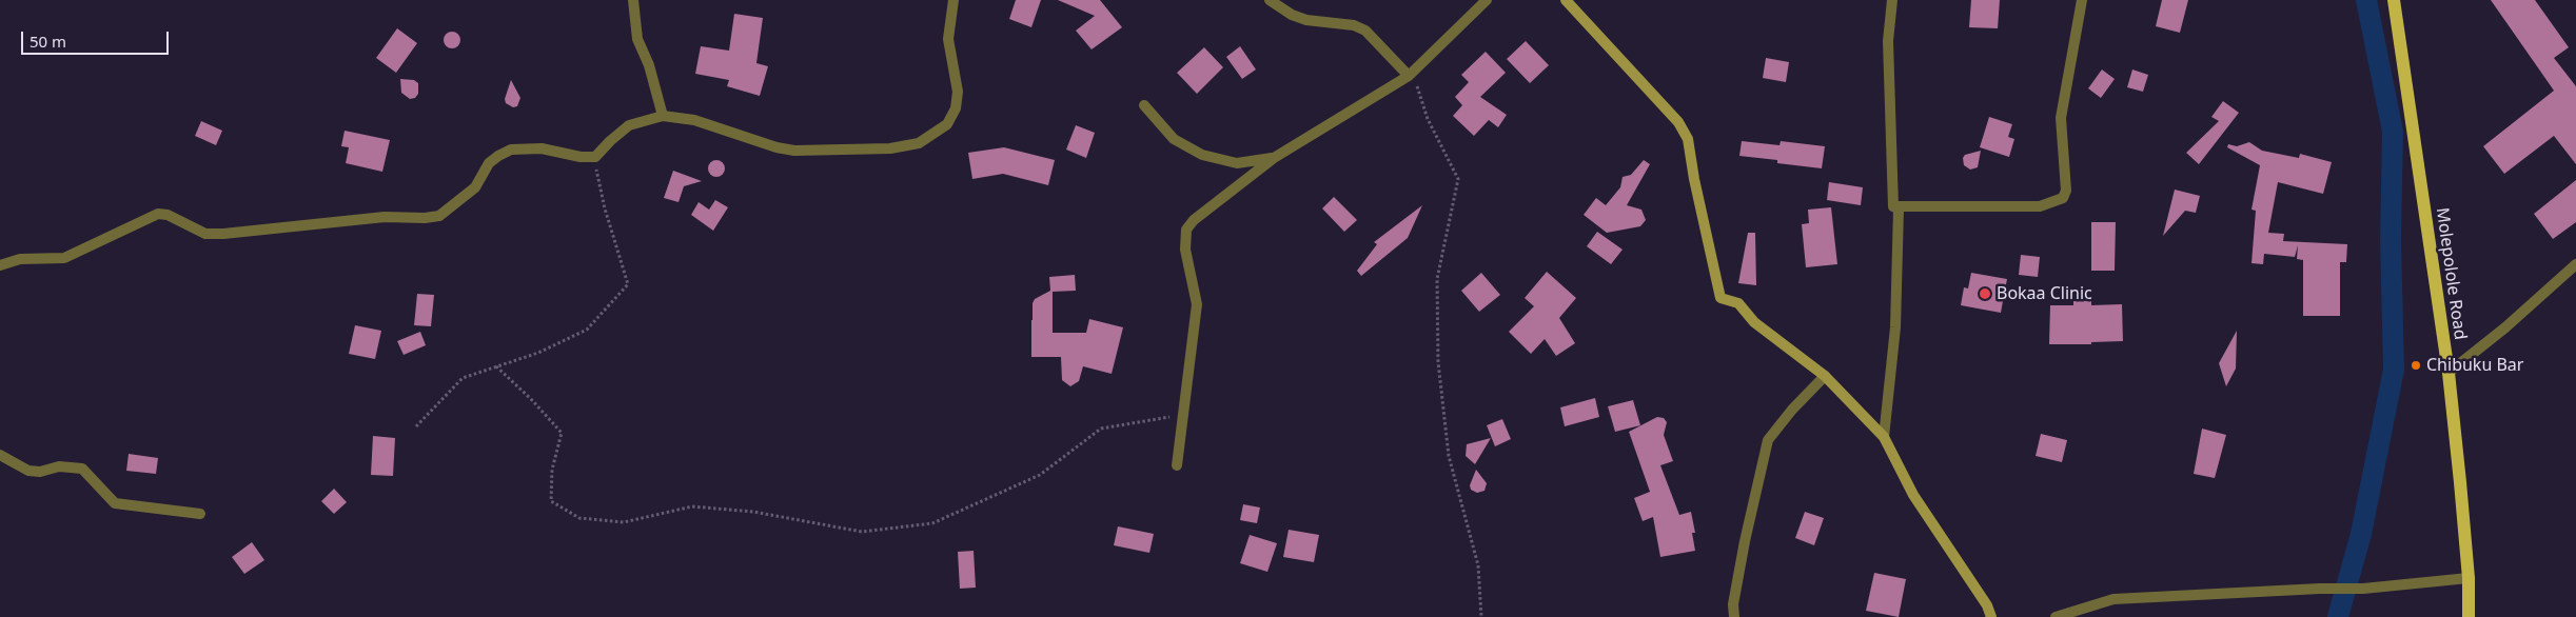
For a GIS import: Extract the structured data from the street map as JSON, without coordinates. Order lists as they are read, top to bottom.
{
  "streets": {
    "main road": ["Molepolole Road"]
  },
  "places": ["Bokaa Clinic", "Chibuku Bar"],
  "scale_bar": "50 m"
}
